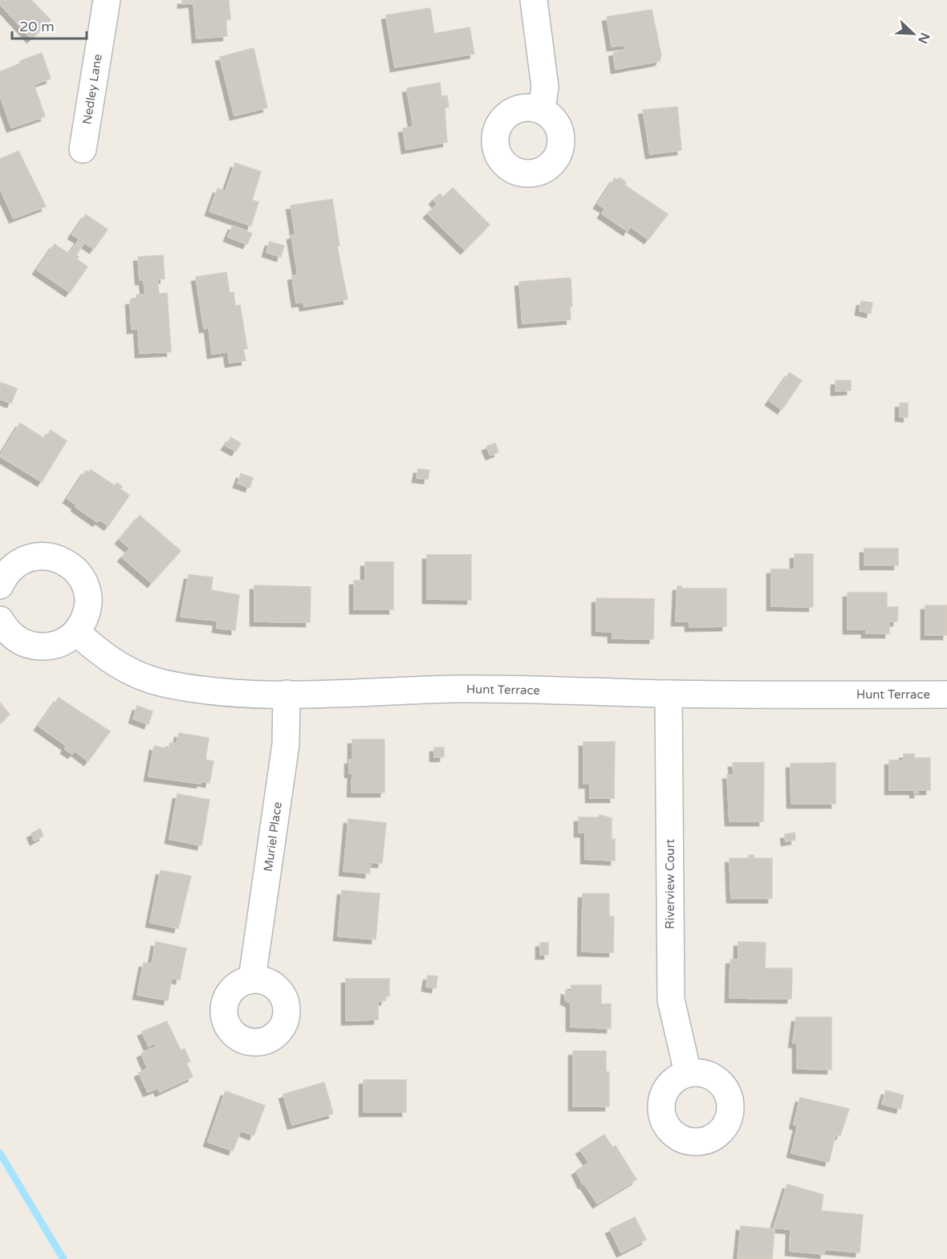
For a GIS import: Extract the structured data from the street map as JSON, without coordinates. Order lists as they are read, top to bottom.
{
  "streets": {
    "street": [
      "Nedley Lane",
      "Hunt Terrace",
      "Muriel Place",
      "Riverview Court"
    ]
  },
  "crossings": [
    ["Hunt Terrace", "Muriel Place"],
    ["Hunt Terrace", "Riverview Court"]
  ],
  "scale_bar": "20 m",
  "north": "bottom right"
}
